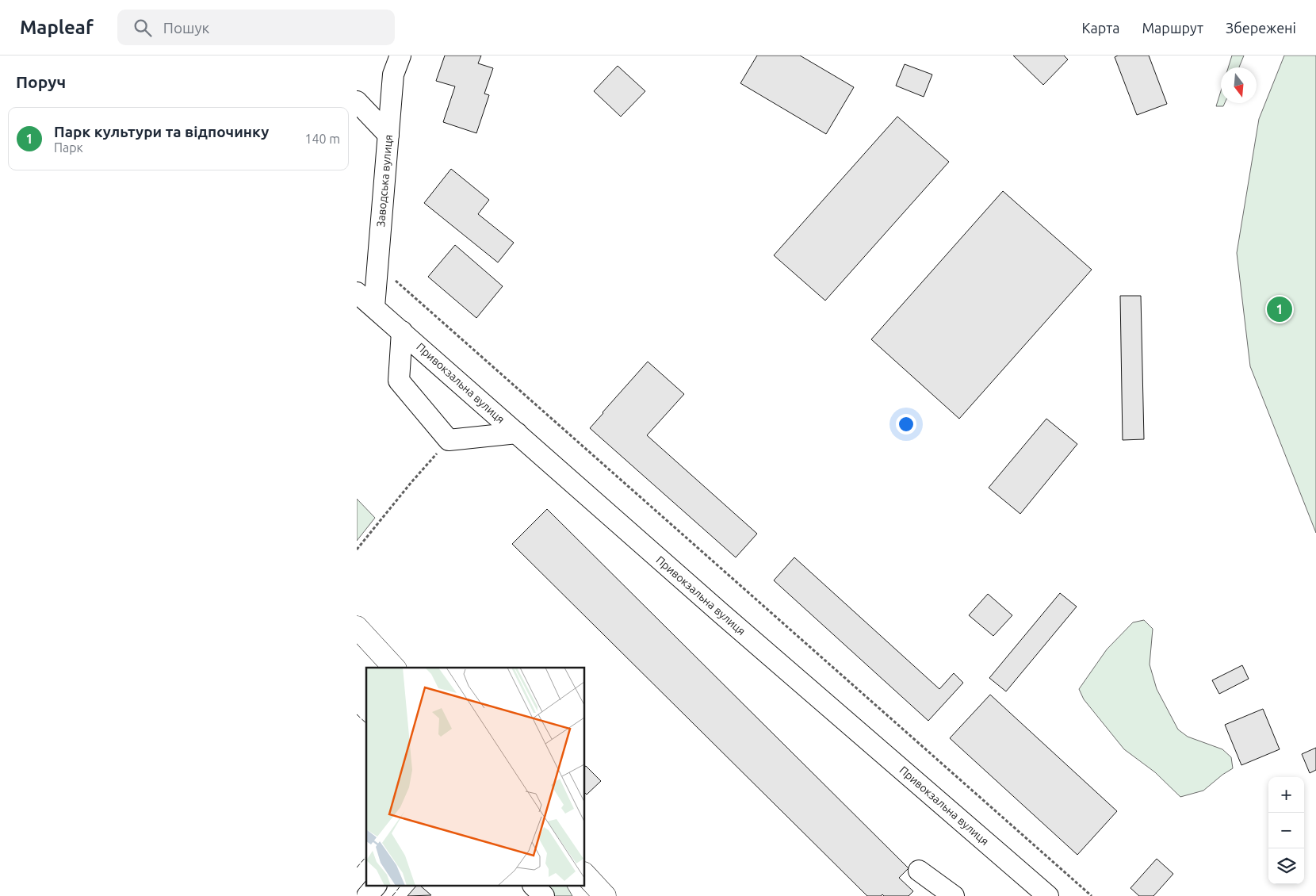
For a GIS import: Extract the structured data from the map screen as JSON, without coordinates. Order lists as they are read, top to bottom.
{
  "streets": {
    "street": ["Заводська вулиця", "Привокзальна вулиця"]
  },
  "crossings": [
    ["Заводська вулиця", "Привокзальна вулиця"]
  ],
  "north": "bottom",
  "page": {
    "header": "Mapleaf",
    "search": "Пошук",
    "nav": ["Карта", "Маршрут", "Збережені"],
    "heading": "Поруч",
    "list": [
      {
        "mark": "1",
        "name": "Парк культури та відпочинку",
        "note": "Парк",
        "value": "140 m"
      }
    ],
    "pins": "1",
    "map_buttons": ["+", "−"]
  }
}
